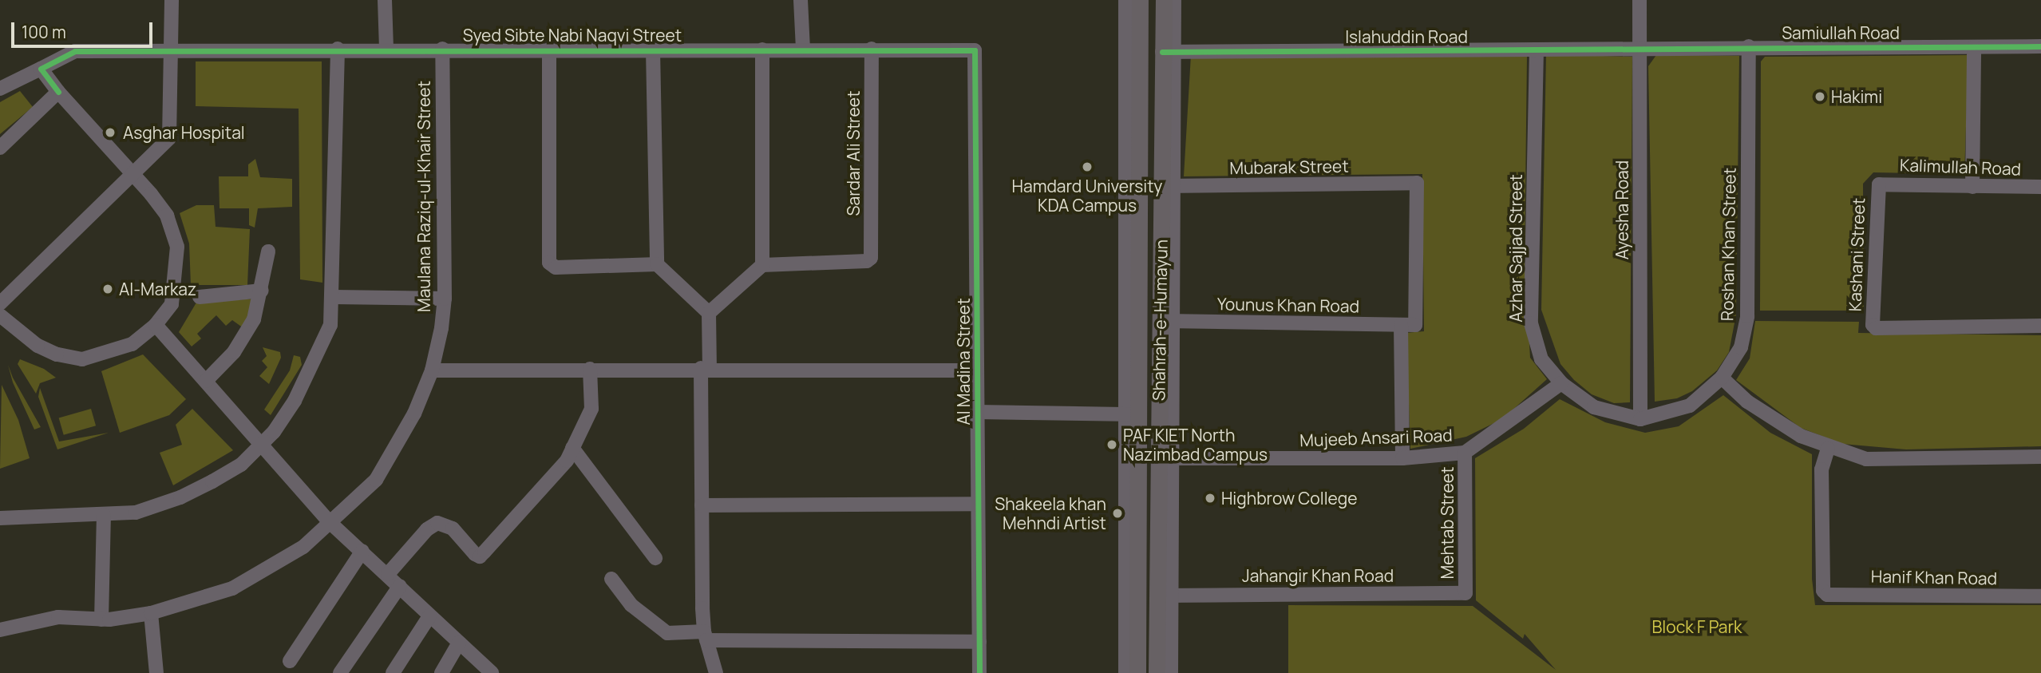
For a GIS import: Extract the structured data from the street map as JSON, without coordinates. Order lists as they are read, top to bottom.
{
  "streets": {
    "main road": ["Shahrah-e-Humayun"],
    "street": [
      "Samiullah Road",
      "Syed Sibte Nabi Naqvi Street",
      "Islahuddin Road",
      "Sardar Ali Street",
      "Mubarak Street",
      "Kalimullah Road",
      "Maulana Raziq-ul-Khair Street",
      "Ayesha Road",
      "Roshan Khan Street",
      "Azhar Sajjad Street",
      "Kashani Street",
      "Younus Khan Road",
      "Al Madina Street",
      "Mujeeb Ansari Road",
      "Mehtab Street",
      "Jahangir Khan Road",
      "Hanif Khan Road"
    ]
  },
  "crossings": [
    ["Samiullah Road", "Islahuddin Road"],
    ["Samiullah Road", "Ayesha Road"],
    ["Samiullah Road", "Roshan Khan Street"],
    ["Syed Sibte Nabi Naqvi Street", "Sardar Ali Street"],
    ["Syed Sibte Nabi Naqvi Street", "Maulana Raziq-ul-Khair Street"],
    ["Syed Sibte Nabi Naqvi Street", "Al Madina Street"],
    ["Islahuddin Road", "Ayesha Road"],
    ["Islahuddin Road", "Azhar Sajjad Street"],
    ["Islahuddin Road", "Shahrah-e-Humayun"],
    ["Mubarak Street", "Younus Khan Road"],
    ["Mubarak Street", "Shahrah-e-Humayun"],
    ["Kalimullah Road", "Kashani Street"],
    ["Ayesha Road", "Roshan Khan Street"],
    ["Ayesha Road", "Azhar Sajjad Street"],
    ["Roshan Khan Street", "Azhar Sajjad Street"],
    ["Azhar Sajjad Street", "Mujeeb Ansari Road"],
    ["Younus Khan Road", "Shahrah-e-Humayun"],
    ["Shahrah-e-Humayun", "Mujeeb Ansari Road"],
    ["Shahrah-e-Humayun", "Jahangir Khan Road"],
    ["Mujeeb Ansari Road", "Mehtab Street"],
    ["Mehtab Street", "Jahangir Khan Road"]
  ],
  "parks": ["Block F Park"],
  "places": [
    "Hakimi",
    "Asghar Hospital",
    "Hamdard University KDA Campus",
    "Al-Markaz",
    "PAF KIET North Nazimbad Campus",
    "Highbrow College",
    "Shakeela khan Mehndi Artist"
  ],
  "scale_bar": "100 m"
}
